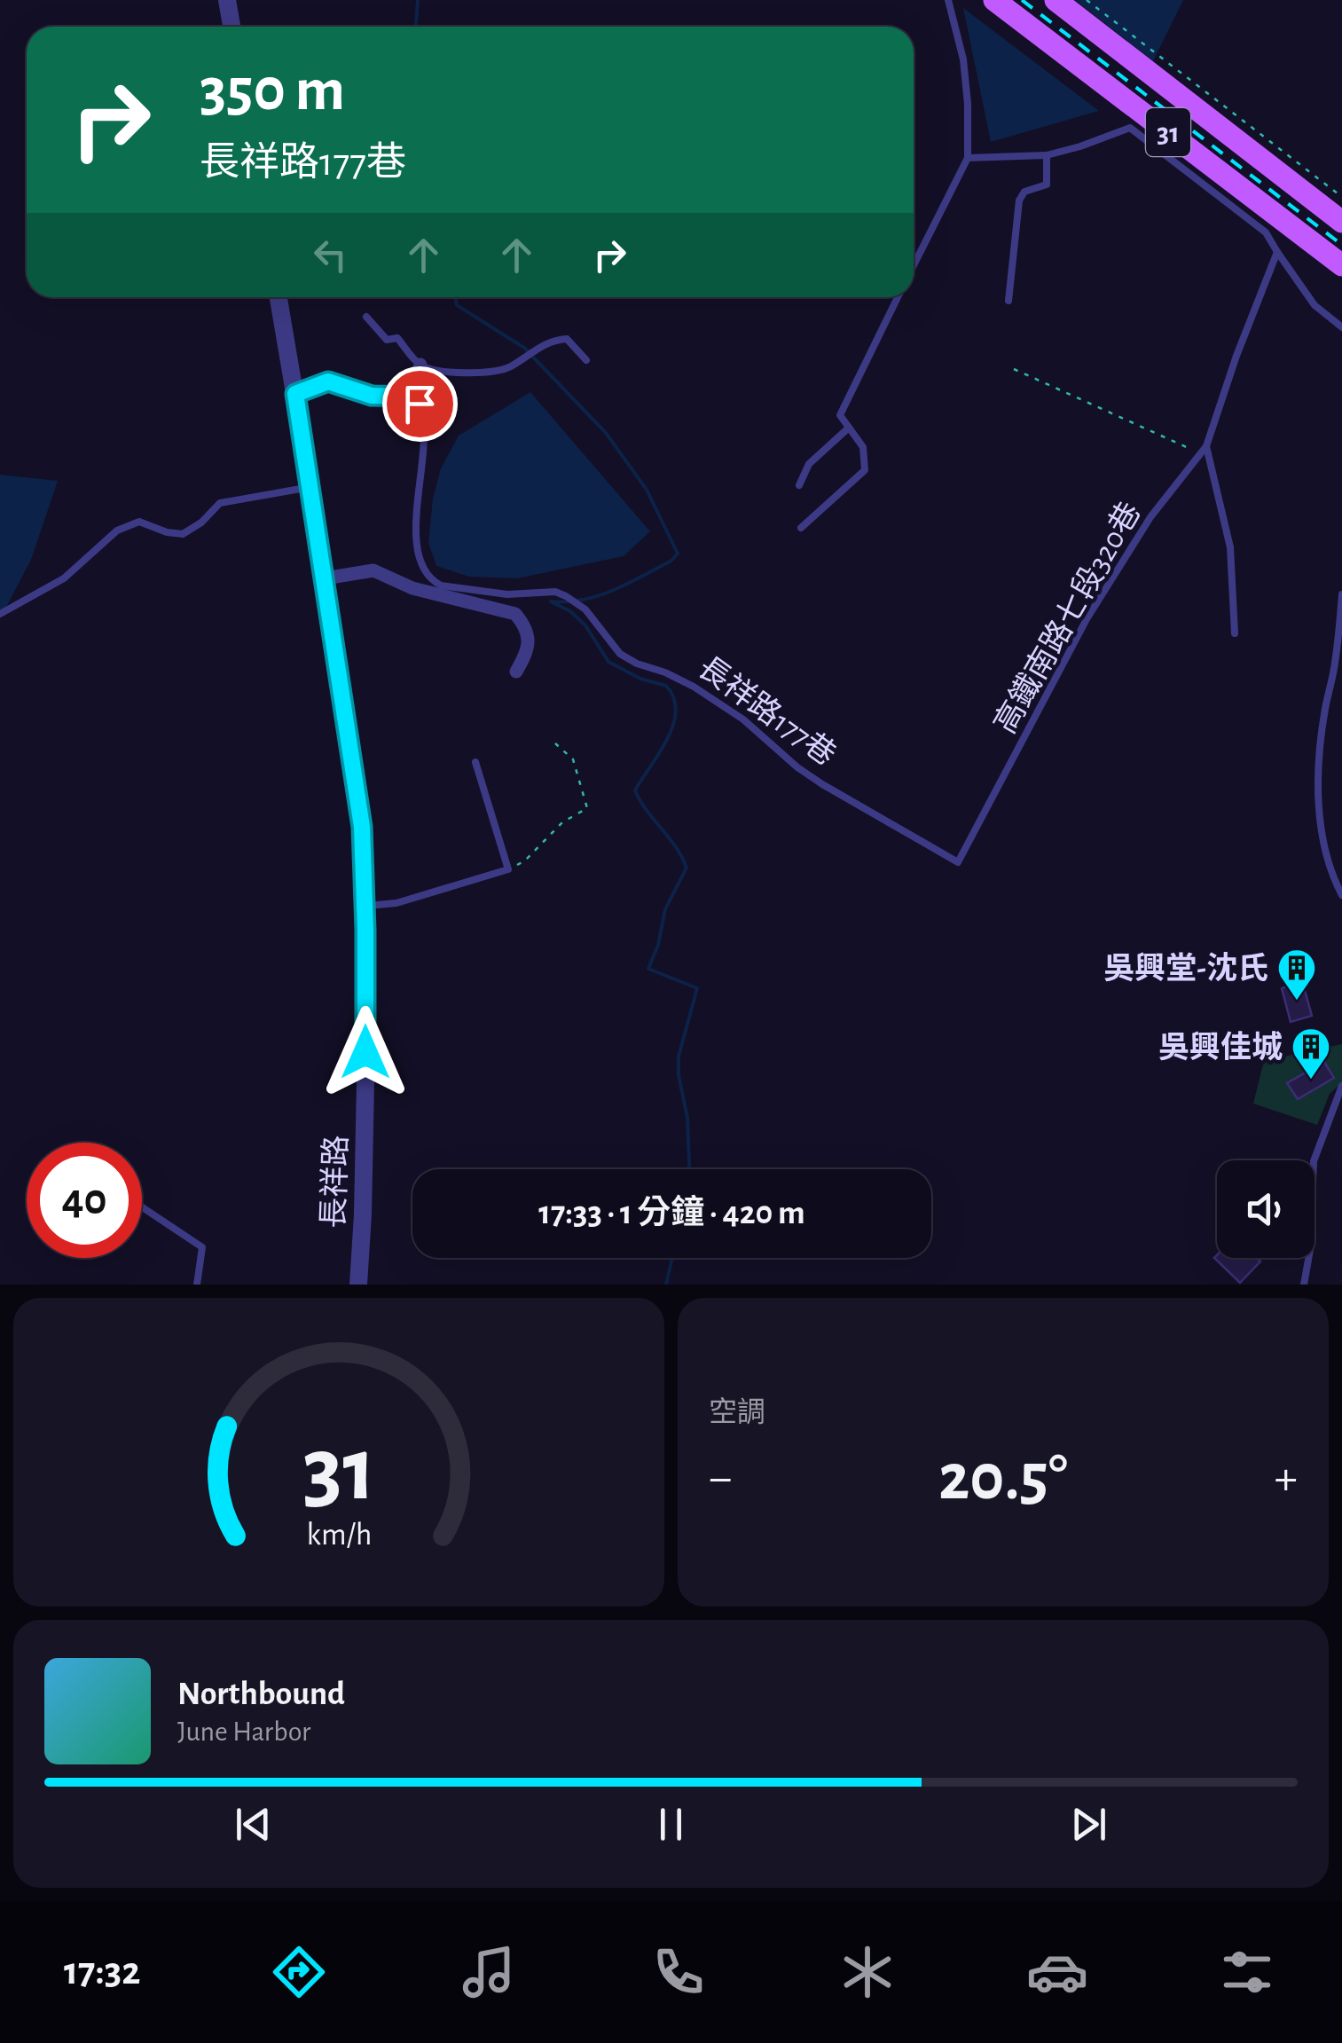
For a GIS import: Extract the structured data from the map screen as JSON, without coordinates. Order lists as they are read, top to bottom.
{
  "streets": {
    "main road": ["31"],
    "street": ["長祥路"],
    "lane": ["高鐵南路七段320巷", "長祥路177巷"]
  },
  "crossings": [
    ["高鐵南路七段320巷", "長祥路177巷"]
  ],
  "places": {
    "building": ["吳興堂-沈氏", "吳興佳城"]
  },
  "page": {
    "turn": ["350 m", "長祥路177巷"],
    "limit": "40",
    "trip": "17:33 · 1 分鐘 · 420 m",
    "tile": "空調",
    "heat": ["−", "20.5°", "+"],
    "song": ["Northbound", "June Harbor"],
    "tabs": "17:32",
    "gauge": ["31", "km/h"]
  }
}
